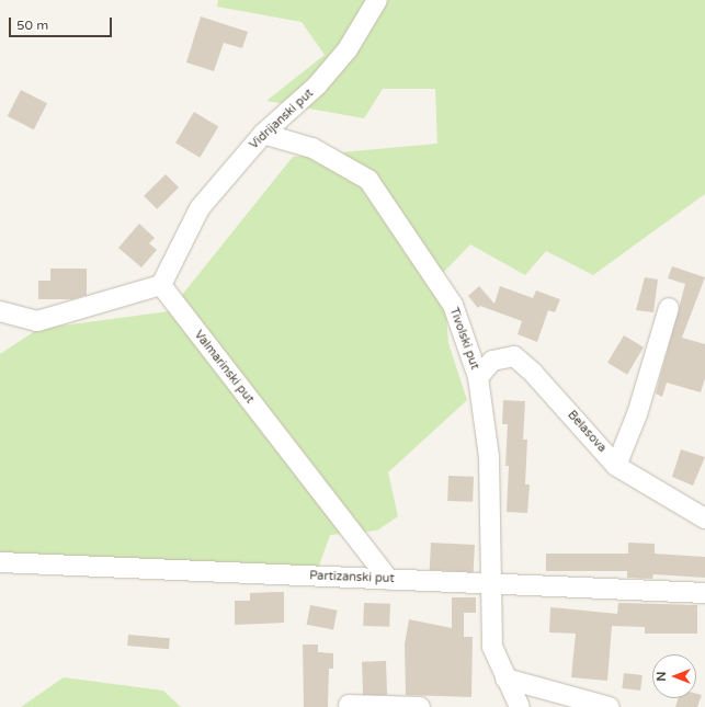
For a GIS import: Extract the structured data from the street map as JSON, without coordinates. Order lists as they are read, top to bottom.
{
  "streets": {
    "street": [
      "Vidrijanski put",
      "Tivolski put",
      "Valmarinski put",
      "Belasova",
      "Partizanski put"
    ]
  },
  "crossings": [
    ["Vidrijanski put", "Tivolski put"],
    ["Vidrijanski put", "Valmarinski put"],
    ["Tivolski put", "Belasova"],
    ["Tivolski put", "Partizanski put"],
    ["Valmarinski put", "Partizanski put"]
  ],
  "scale_bar": "50 m",
  "north": "left"
}
